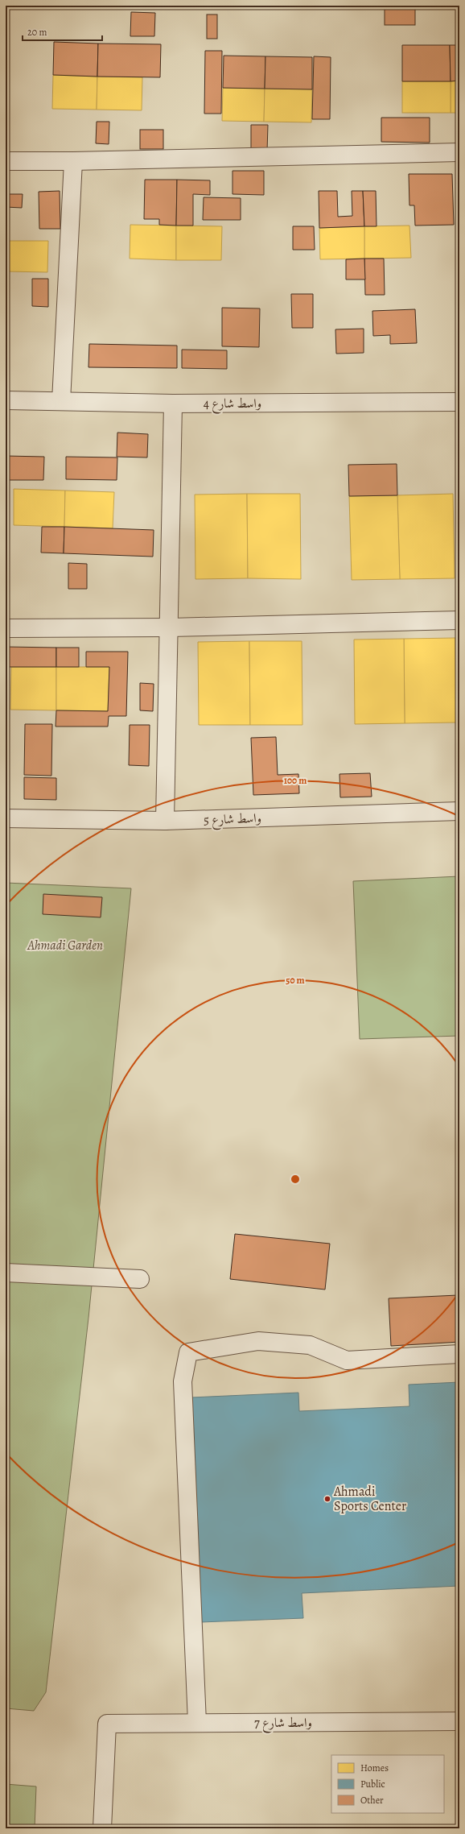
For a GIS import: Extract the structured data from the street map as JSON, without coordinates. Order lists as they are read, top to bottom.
{
  "streets": {
    "street": ["واسط شارع 4", "واسط شارع 5", "واسط شارع 7"]
  },
  "parks": ["Ahmadi Garden"],
  "places": ["Ahmadi Sports Center"],
  "legend": ["Homes", "Public", "Other"],
  "scale_bar": "20 m",
  "rings": ["100 m", "50 m"]
}
